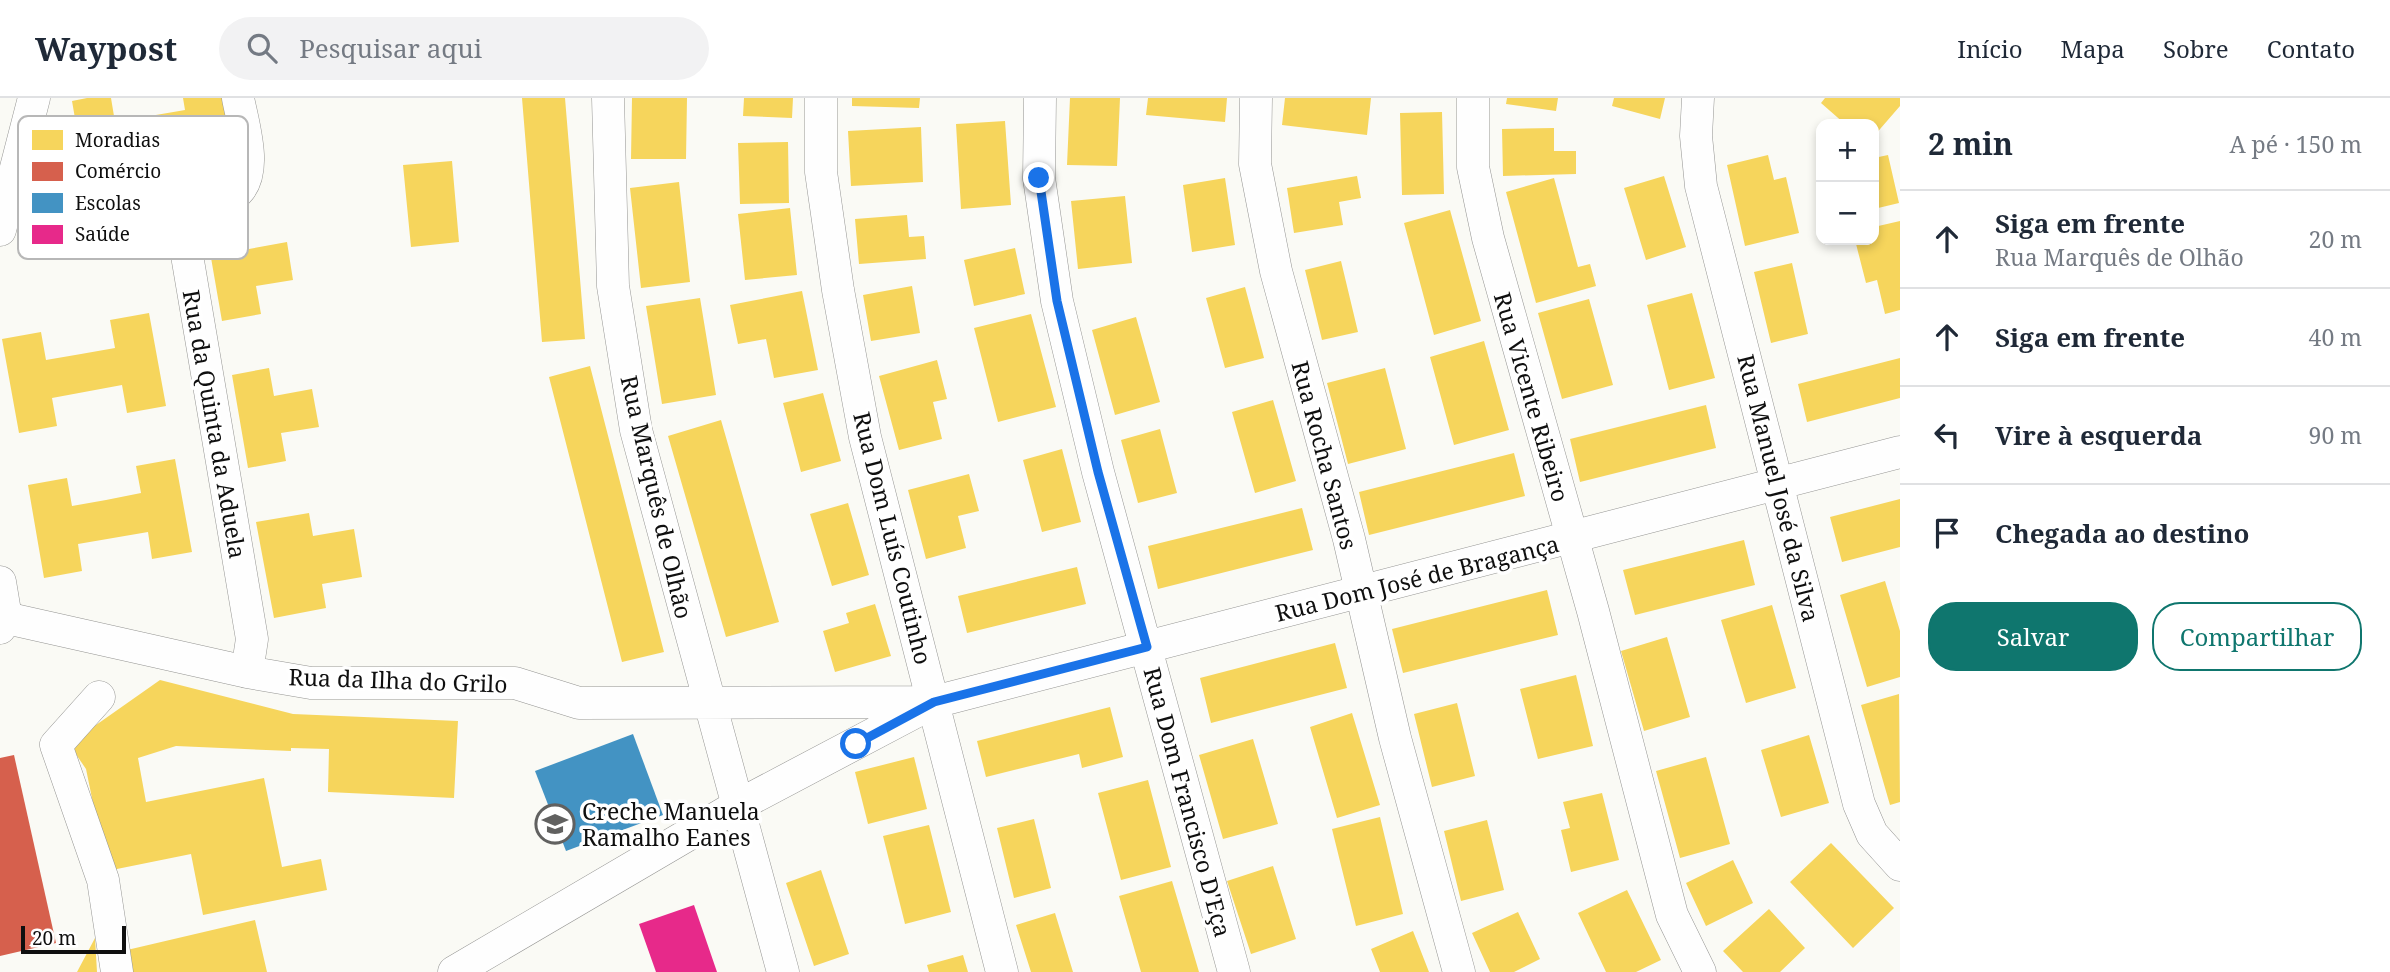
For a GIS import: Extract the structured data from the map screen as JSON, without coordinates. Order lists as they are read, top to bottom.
{
  "streets": {
    "street": [
      "Rua Vicente Ribeiro",
      "Rua da Quinta da Aduela",
      "Rua Rocha Santos",
      "Rua Manuel José da Silva",
      "Rua Marquês de Olhão",
      "Rua Dom Luís Coutinho",
      "Rua Dom José de Bragança",
      "Rua da Ilha do Grilo",
      "Rua Dom Francisco D'Eça"
    ]
  },
  "crossings": [
    ["Rua Vicente Ribeiro", "Rua Dom José de Bragança"],
    ["Rua da Quinta da Aduela", "Rua da Ilha do Grilo"],
    ["Rua Rocha Santos", "Rua Dom José de Bragança"],
    ["Rua Manuel José da Silva", "Rua Dom José de Bragança"],
    ["Rua Marquês de Olhão", "Rua da Ilha do Grilo"],
    ["Rua Dom Luís Coutinho", "Rua Dom José de Bragança"],
    ["Rua Dom Luís Coutinho", "Rua da Ilha do Grilo"],
    ["Rua Dom José de Bragança", "Rua da Ilha do Grilo"],
    ["Rua Dom José de Bragança", "Rua Dom Francisco D'Eça"]
  ],
  "places": {
    "school or university": ["Creche Manuela Ramalho Eanes"]
  },
  "legend": [
    "Moradias",
    "Comércio",
    "Escolas",
    "Saúde"
  ],
  "scale_bar": "20 m",
  "page": {
    "header": "Waypost",
    "search": "Pesquisar aqui",
    "nav": [
      "Início",
      "Mapa",
      "Sobre",
      "Contato"
    ],
    "heading": ["2 min", "A pé · 150 m"],
    "map_buttons": ["+", "−"],
    "list": [
      ["Siga em frente", "Rua Marquês de Olhão", "20 m"],
      ["Siga em frente", "40 m"],
      ["Vire à esquerda", "90 m"],
      "Chegada ao destino"
    ],
    "buttons": ["Salvar", "Compartilhar"],
    "scale": "20 m"
  }
}
